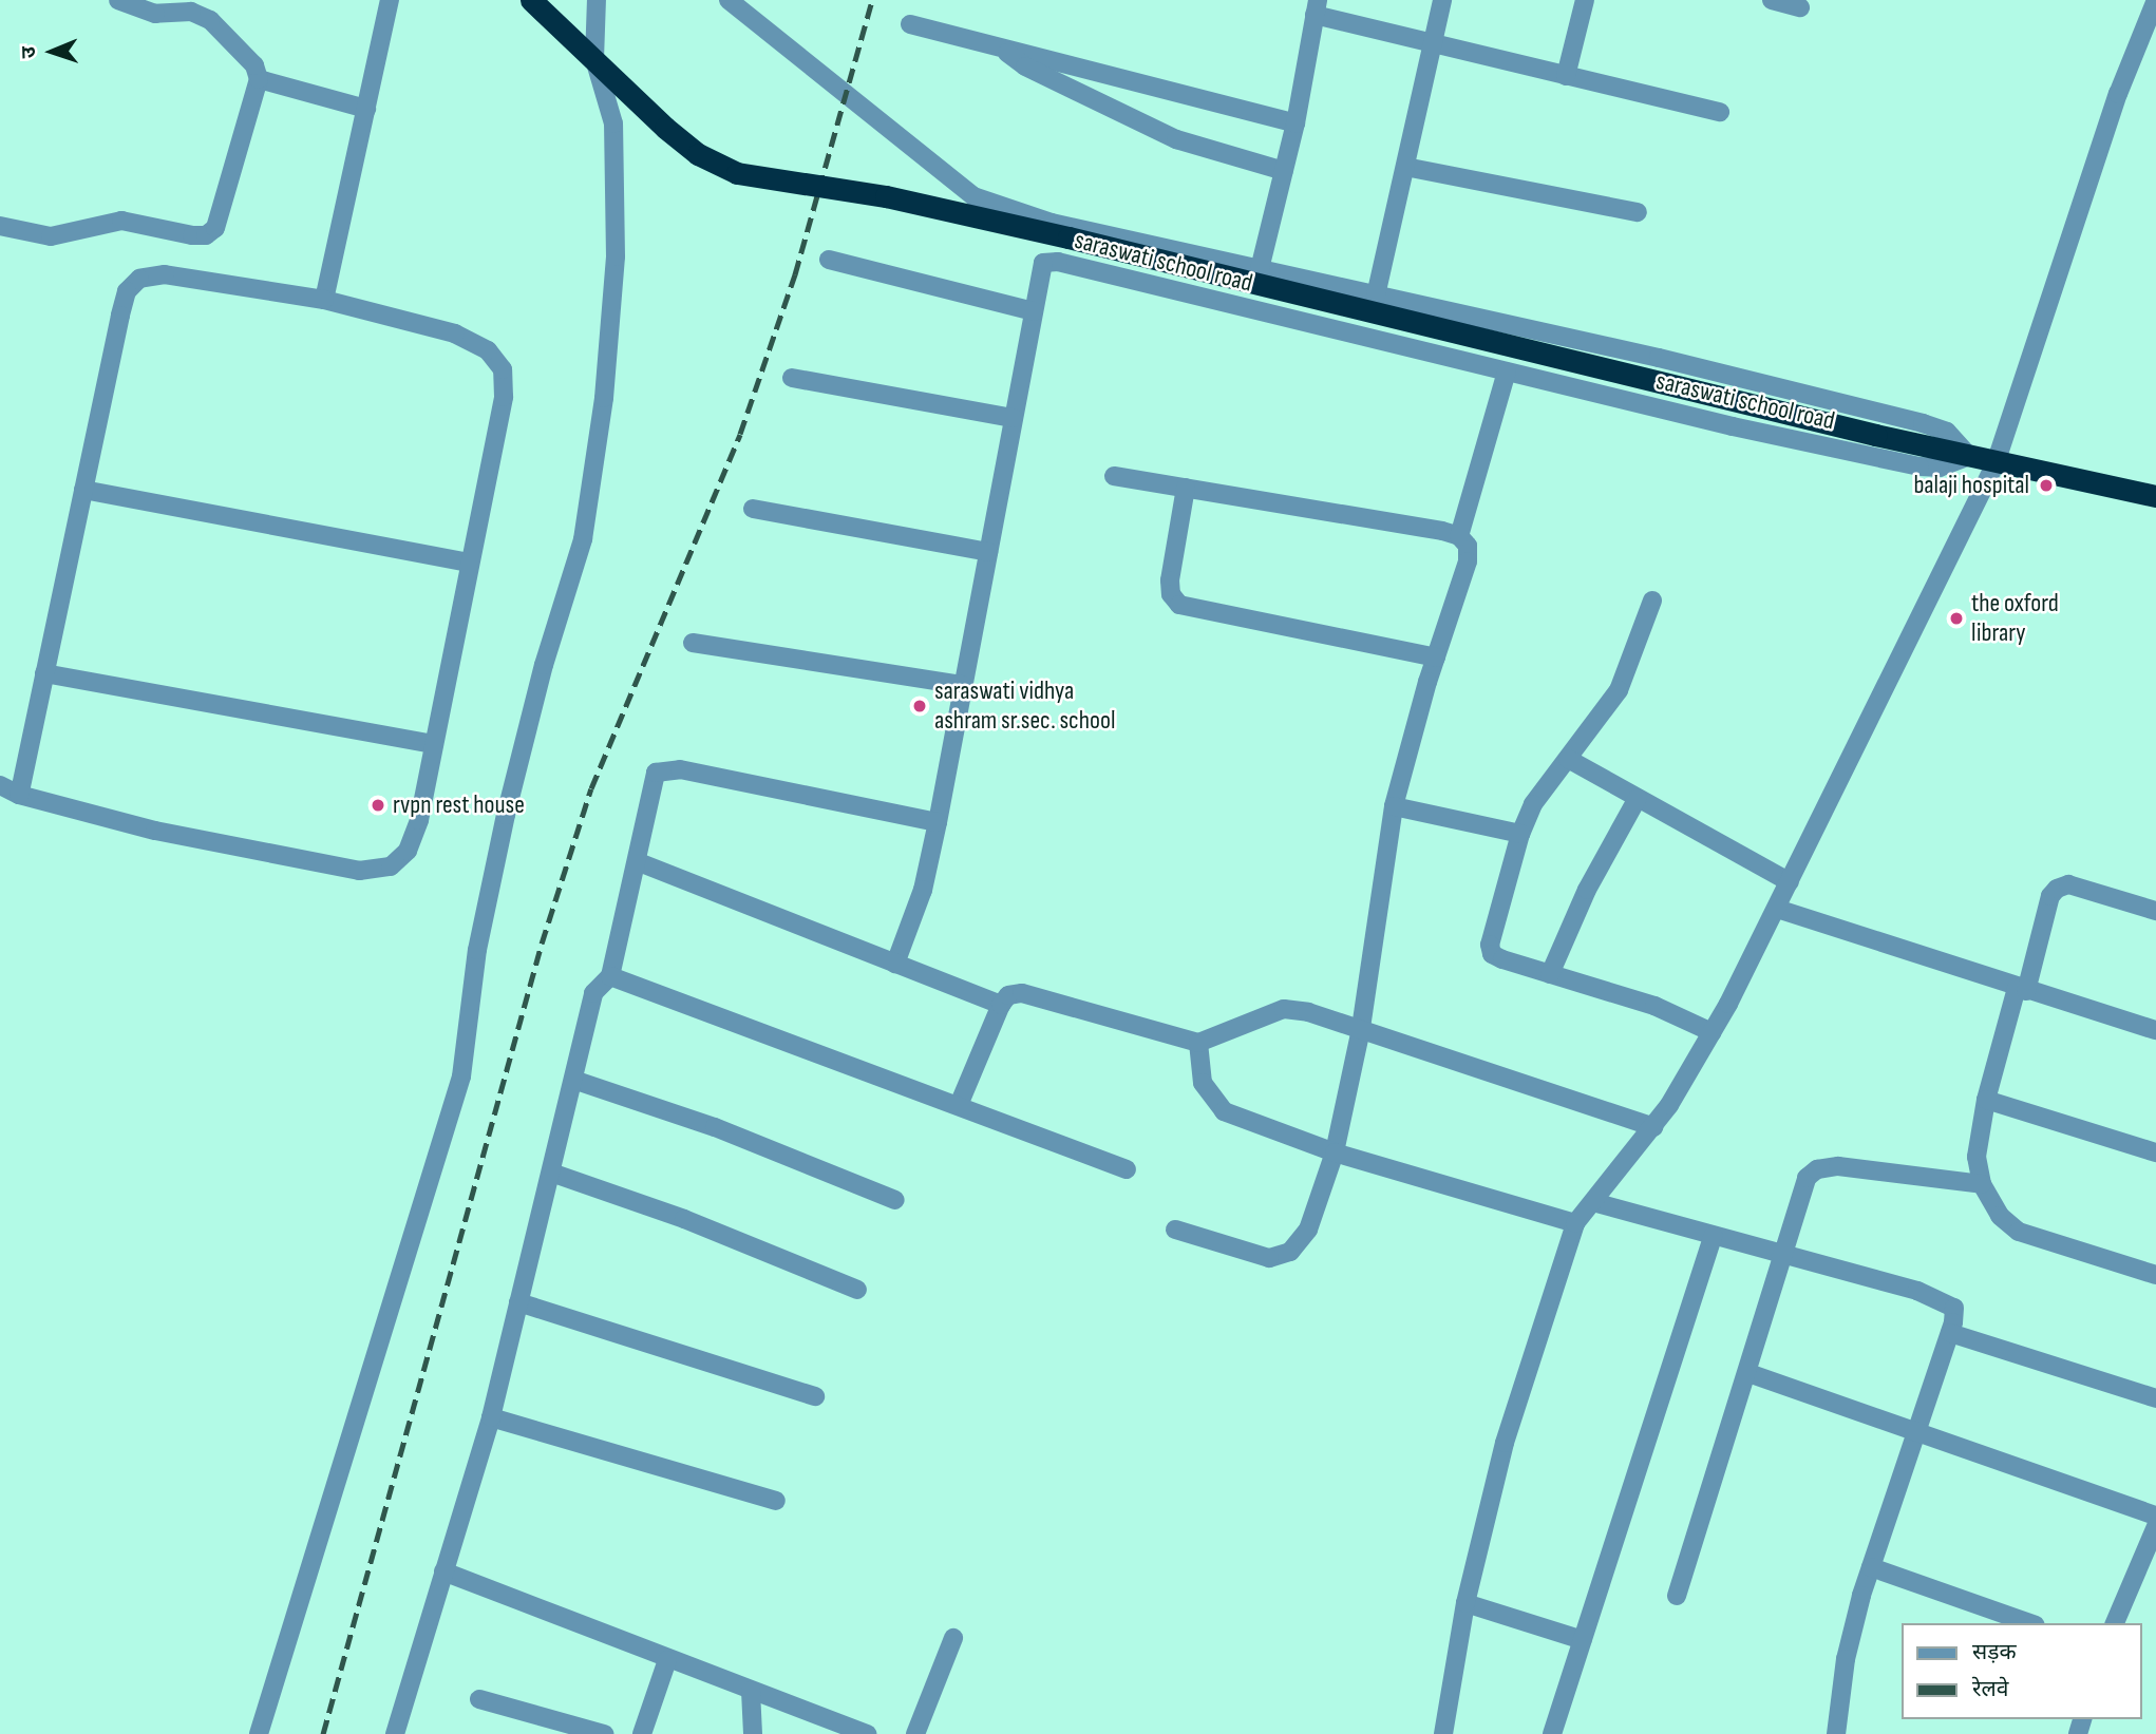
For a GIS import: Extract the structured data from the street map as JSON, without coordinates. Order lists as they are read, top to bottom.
{
  "streets": {
    "street": ["saraswati school road"]
  },
  "places": [
    "balaji hospital",
    "the oxford library",
    "saraswati vidhya ashram sr.sec. school",
    "rvpn rest house"
  ],
  "legend": ["सड़क", "रेलवे"],
  "north": "left"
}
